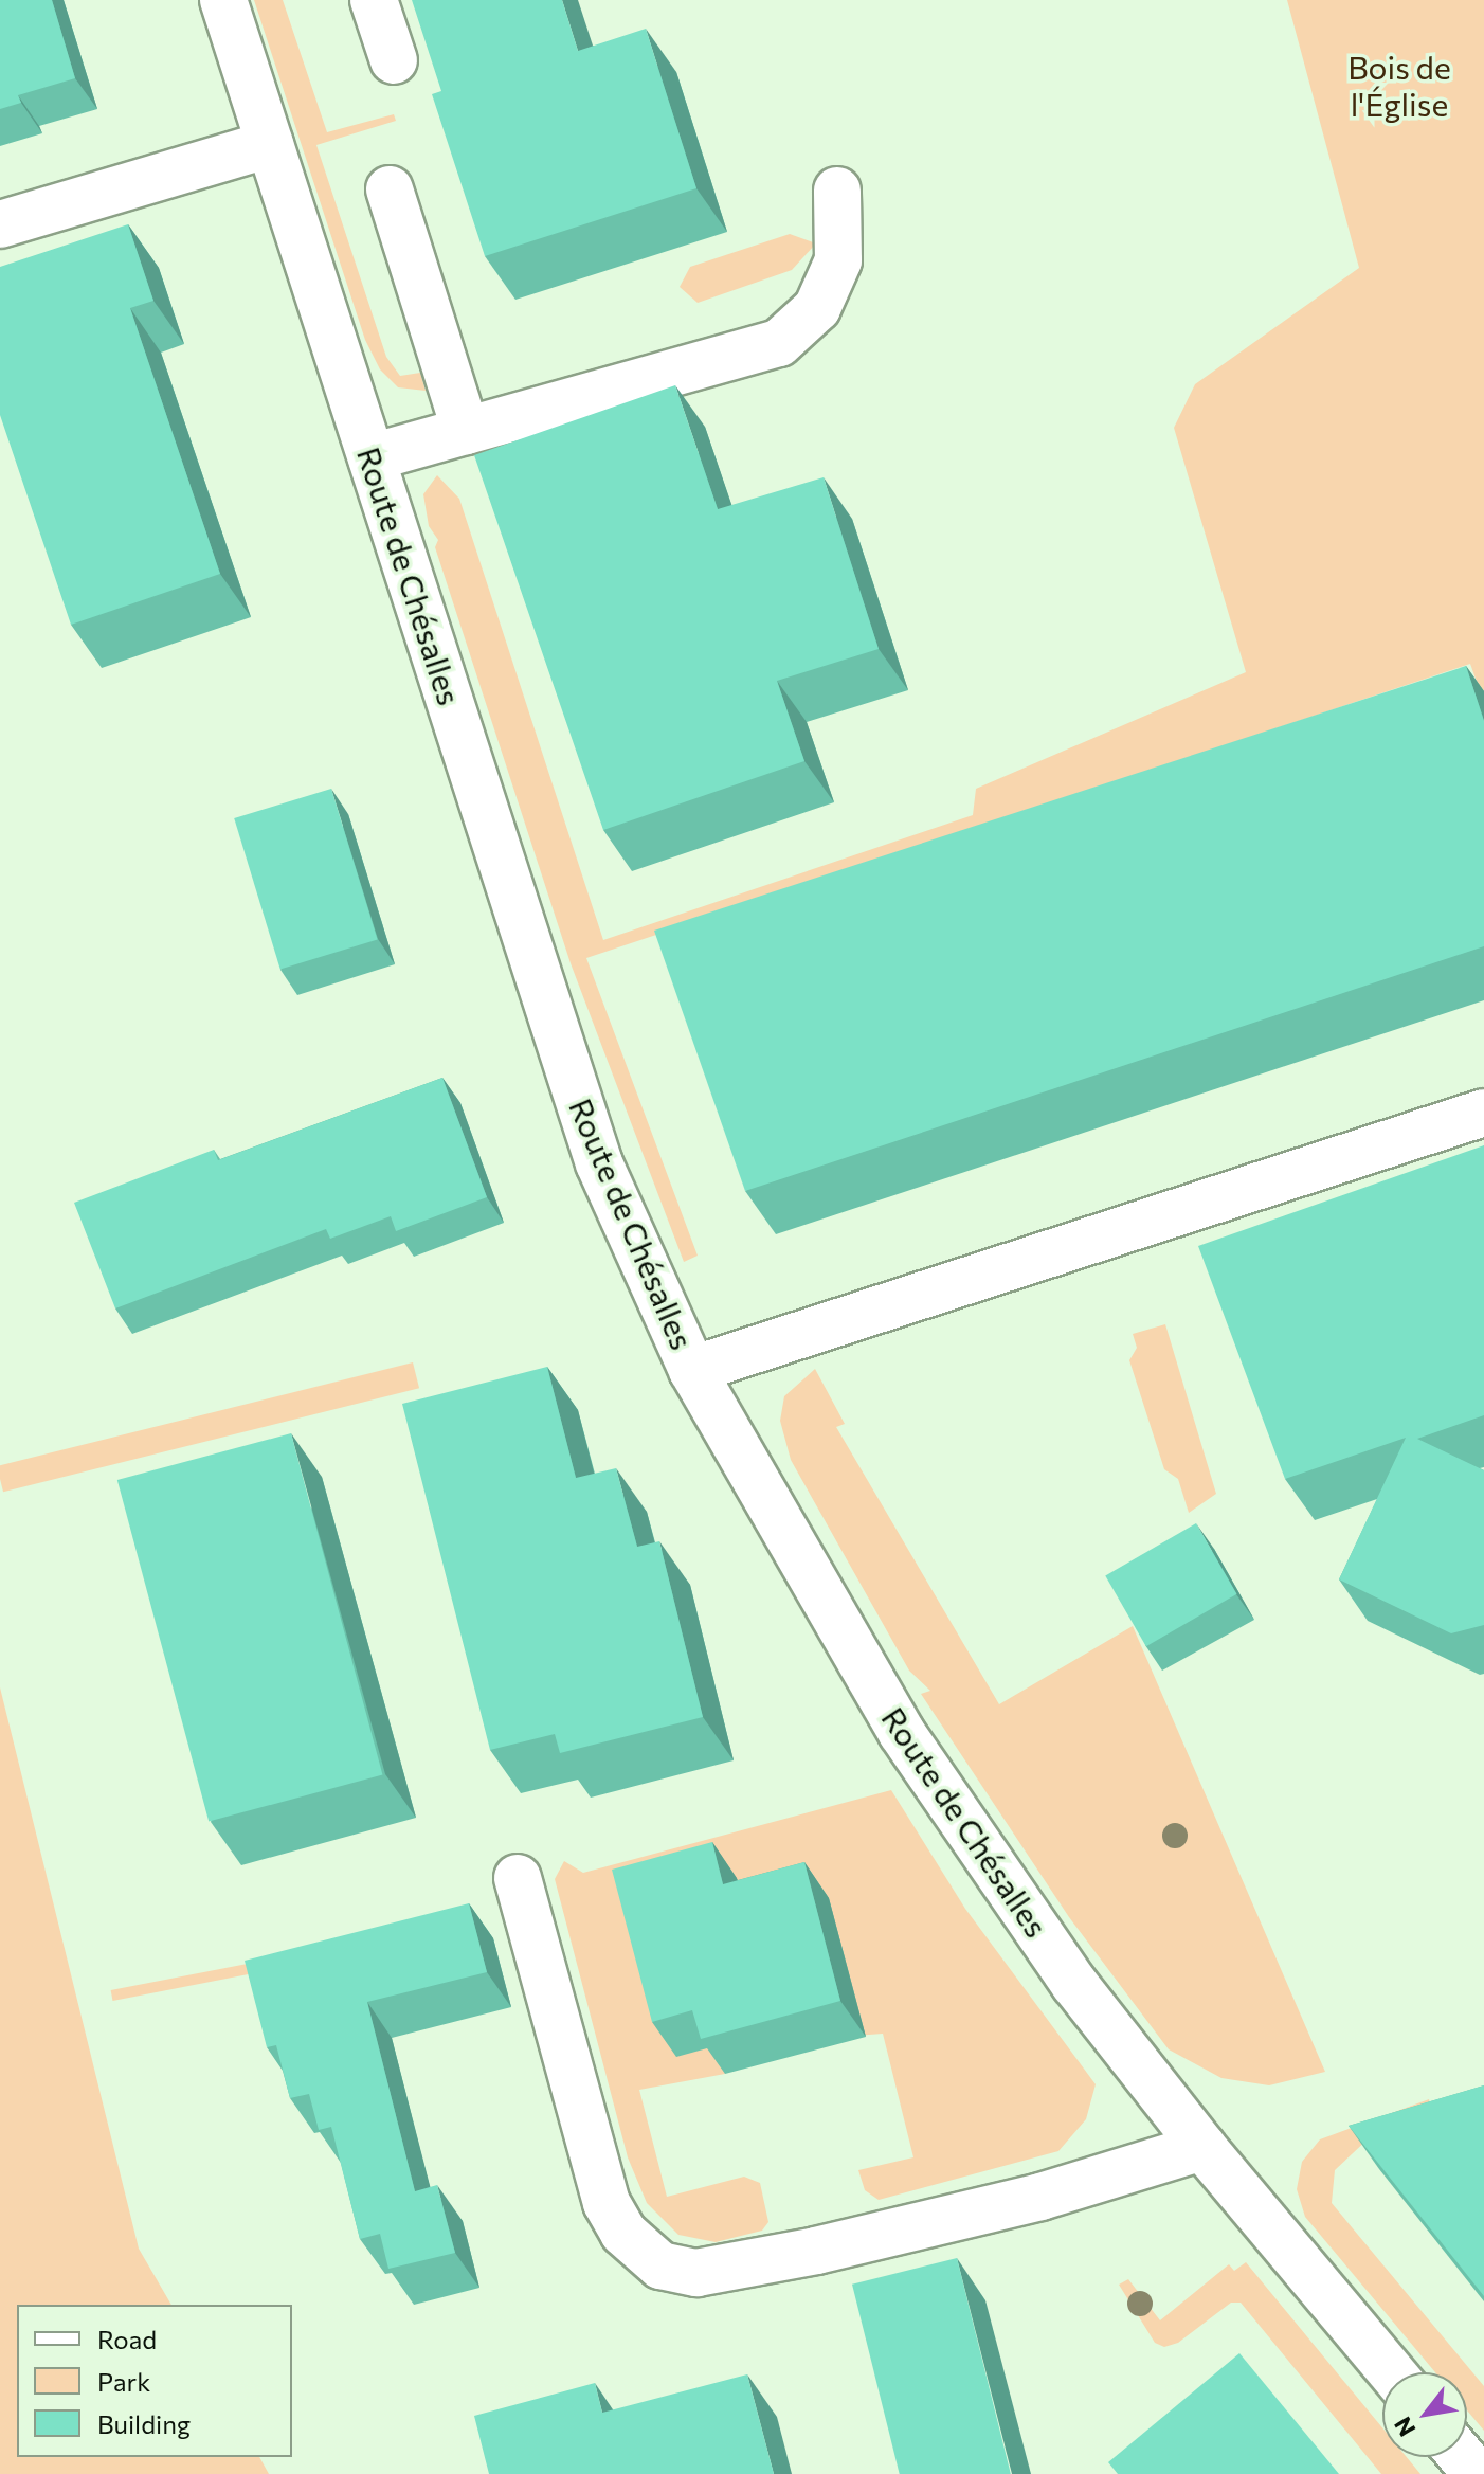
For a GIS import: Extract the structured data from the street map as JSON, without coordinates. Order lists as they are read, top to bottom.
{
  "streets": {
    "street": ["Route de Chésalles"]
  },
  "parks": ["Bois de l'Église"],
  "legend": ["Road", "Park", "Building"],
  "north": "bottom left"
}
